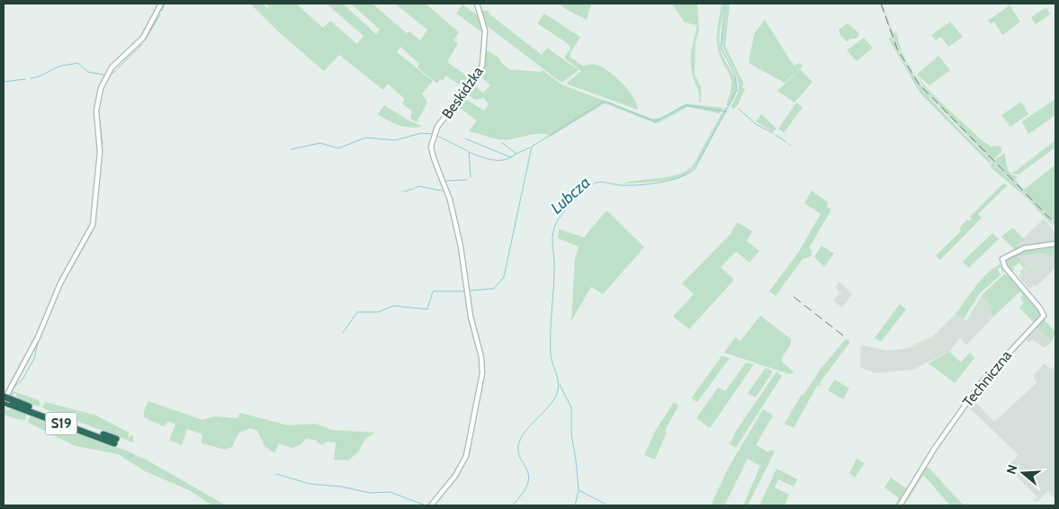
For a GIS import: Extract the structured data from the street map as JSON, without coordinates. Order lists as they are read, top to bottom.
{
  "streets": {
    "highway": ["S19"],
    "street": ["Beskidzka", "Techniczna"]
  },
  "water": ["Lubcza"],
  "north": "left"
}
